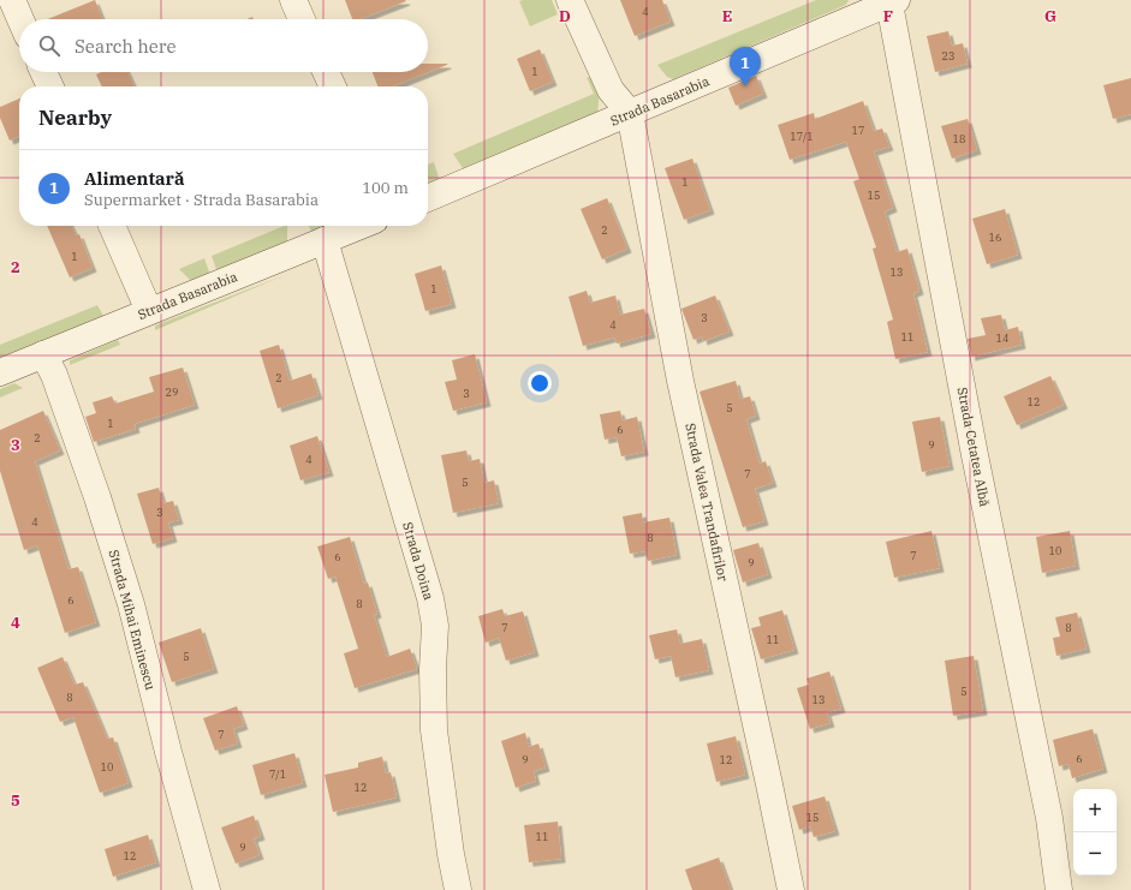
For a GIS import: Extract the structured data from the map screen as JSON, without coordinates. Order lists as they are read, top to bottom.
{
  "streets": {
    "street": [
      "Strada Basarabia",
      "Strada Cetatea Albă",
      "Strada Valea Trandafirilor",
      "Strada Doina",
      "Strada Mihai Eminescu"
    ]
  },
  "crossings": [
    ["Strada Basarabia", "Strada Cetatea Albă"],
    ["Strada Basarabia", "Strada Valea Trandafirilor"],
    ["Strada Basarabia", "Strada Doina"],
    ["Strada Basarabia", "Strada Mihai Eminescu"]
  ],
  "house_numbers": [
    "4",
    "23",
    "1",
    "17",
    "17/1",
    "18",
    "1",
    "15",
    "2",
    "16",
    "1",
    "13",
    "1",
    "3",
    "4",
    "11",
    "14",
    "2",
    "29",
    "3",
    "12",
    "5",
    "1",
    "6",
    "2",
    "9",
    "4",
    "7",
    "5",
    "3",
    "4",
    "8",
    "10",
    "7",
    "6",
    "9",
    "6",
    "8",
    "7",
    "8",
    "11",
    "5",
    "5",
    "8",
    "13",
    "7",
    "6",
    "9",
    "12",
    "10",
    "7/1",
    "12",
    "15",
    "11",
    "9",
    "12"
  ],
  "page": {
    "search": "Search here",
    "pins": "1",
    "heading": "Nearby",
    "list": [
      {
        "mark": "1",
        "name": "Alimentară",
        "note": "Supermarket · Strada Basarabia",
        "value": "100 m"
      }
    ],
    "map_buttons": ["+", "−"]
  },
  "grid": {
    "columns": [
      "D",
      "E",
      "F",
      "G"
    ],
    "rows": [
      "2",
      "3",
      "4",
      "5"
    ]
  }
}
